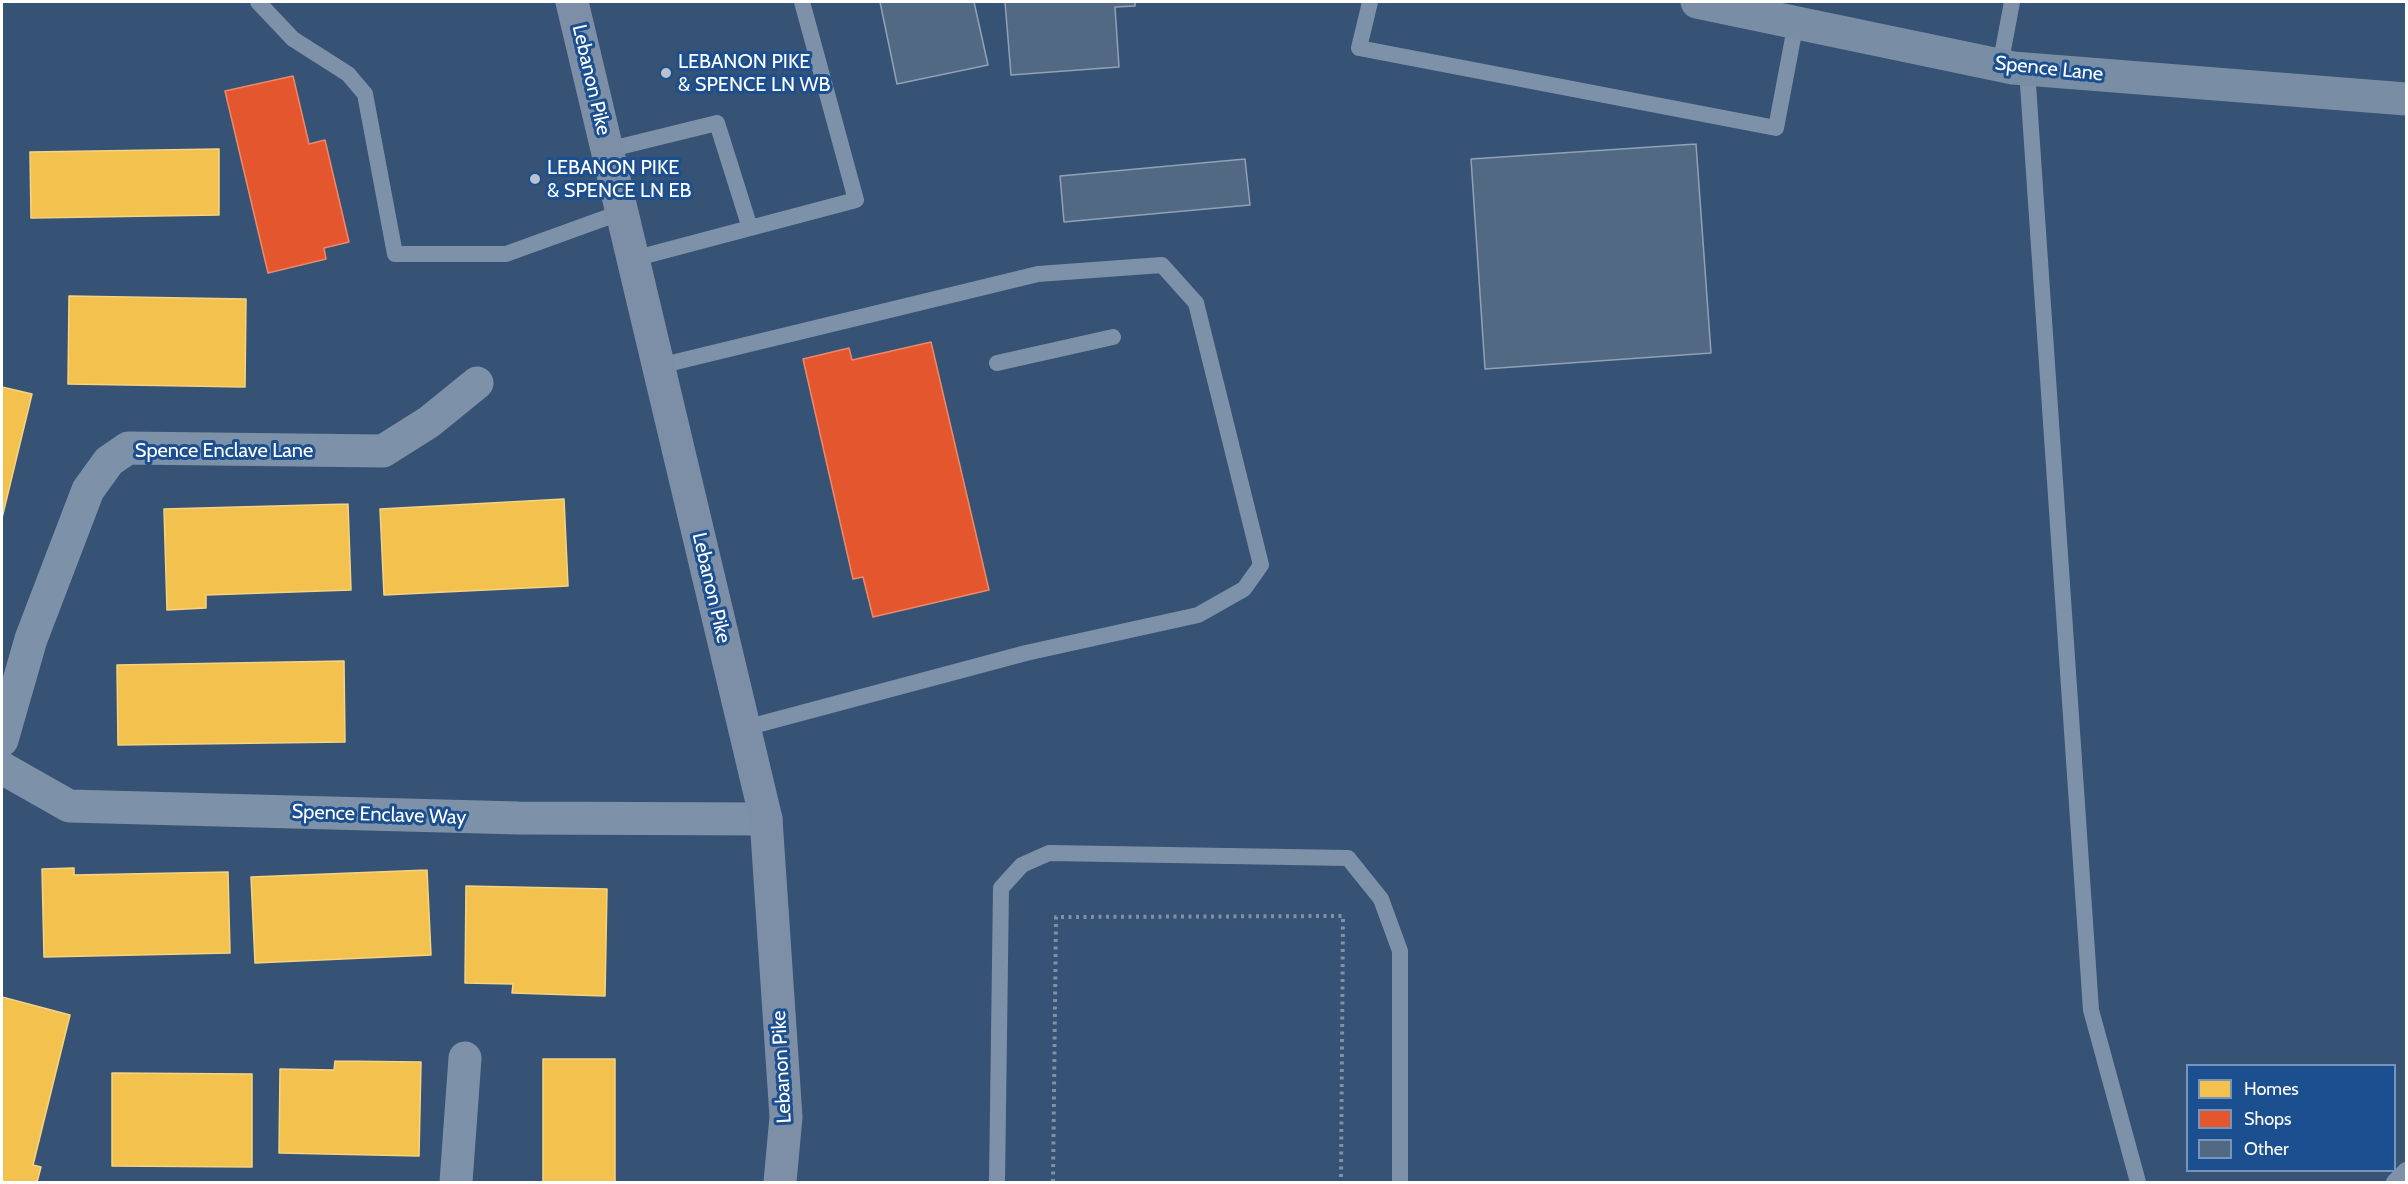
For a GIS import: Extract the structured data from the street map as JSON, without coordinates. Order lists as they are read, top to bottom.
{
  "streets": {
    "main road": ["Spence Lane", "Lebanon Pike"],
    "street": ["Spence Enclave Lane", "Spence Enclave Way"]
  },
  "crossings": [
    ["Lebanon Pike", "Spence Enclave Way"]
  ],
  "places": ["LEBANON PIKE & SPENCE LN WB", "LEBANON PIKE & SPENCE LN EB"],
  "legend": ["Homes", "Shops", "Other"]
}
